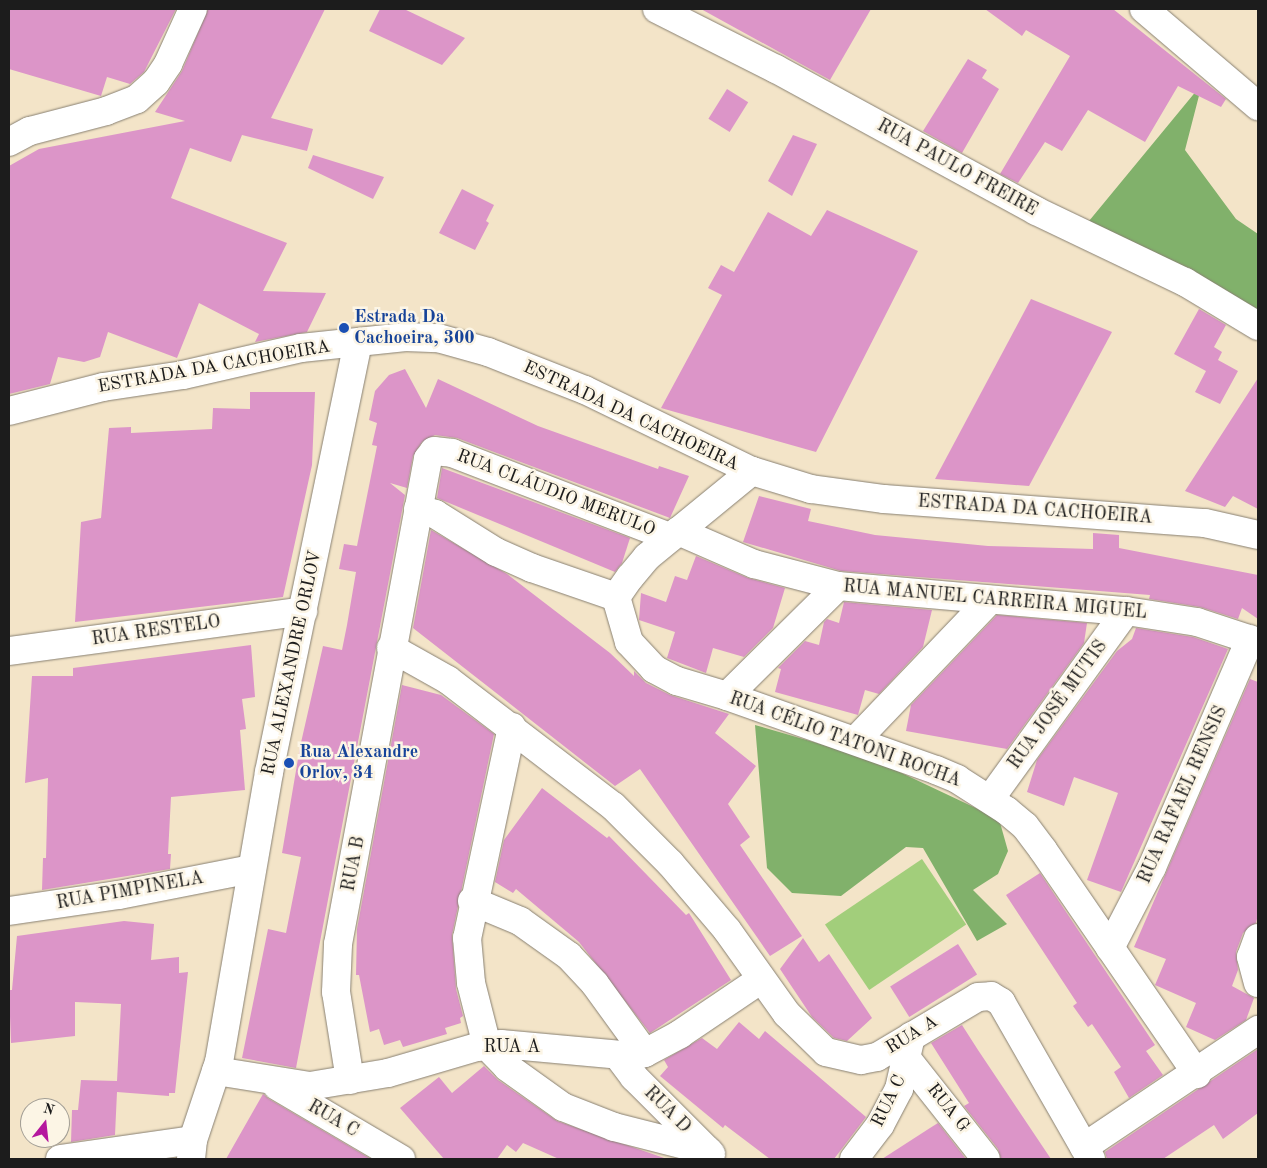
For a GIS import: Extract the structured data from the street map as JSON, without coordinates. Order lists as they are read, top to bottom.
{
  "streets": {
    "street": [
      "RUA PAULO FREIRE",
      "ESTRADA DA CACHOEIRA",
      "RUA CLÁUDIO MERULO",
      "RUA MANUEL CARREIRA MIGUEL",
      "RUA RESTELO",
      "RUA ALEXANDRE ORLOV",
      "RUA JOSÉ MUTIS",
      "RUA CÉLIO TATONI ROCHA",
      "RUA RAFAEL RENSIS",
      "RUA B",
      "RUA PIMPINELA",
      "RUA A",
      "RUA C",
      "RUA G",
      "RUA D"
    ]
  },
  "crossings": [
    ["ESTRADA DA CACHOEIRA", "RUA ALEXANDRE ORLOV"],
    ["RUA CLÁUDIO MERULO", "RUA MANUEL CARREIRA MIGUEL"],
    ["RUA CLÁUDIO MERULO", "RUA B"],
    ["RUA CLÁUDIO MERULO", "RUA A"],
    ["RUA MANUEL CARREIRA MIGUEL", "RUA JOSÉ MUTIS"],
    ["RUA MANUEL CARREIRA MIGUEL", "RUA RAFAEL RENSIS"],
    ["RUA RESTELO", "RUA ALEXANDRE ORLOV"],
    ["RUA ALEXANDRE ORLOV", "RUA PIMPINELA"],
    ["RUA ALEXANDRE ORLOV", "RUA A"],
    ["RUA JOSÉ MUTIS", "RUA CÉLIO TATONI ROCHA"],
    ["RUA CÉLIO TATONI ROCHA", "RUA RAFAEL RENSIS"],
    ["RUA B", "RUA A"],
    ["RUA A", "RUA C"],
    ["RUA A", "RUA G"],
    ["RUA A", "RUA D"],
    ["RUA C", "RUA G"]
  ],
  "places": ["Estrada Da Cachoeira, 300", "Rua Alexandre Orlov, 34"],
  "north": "top"
}
